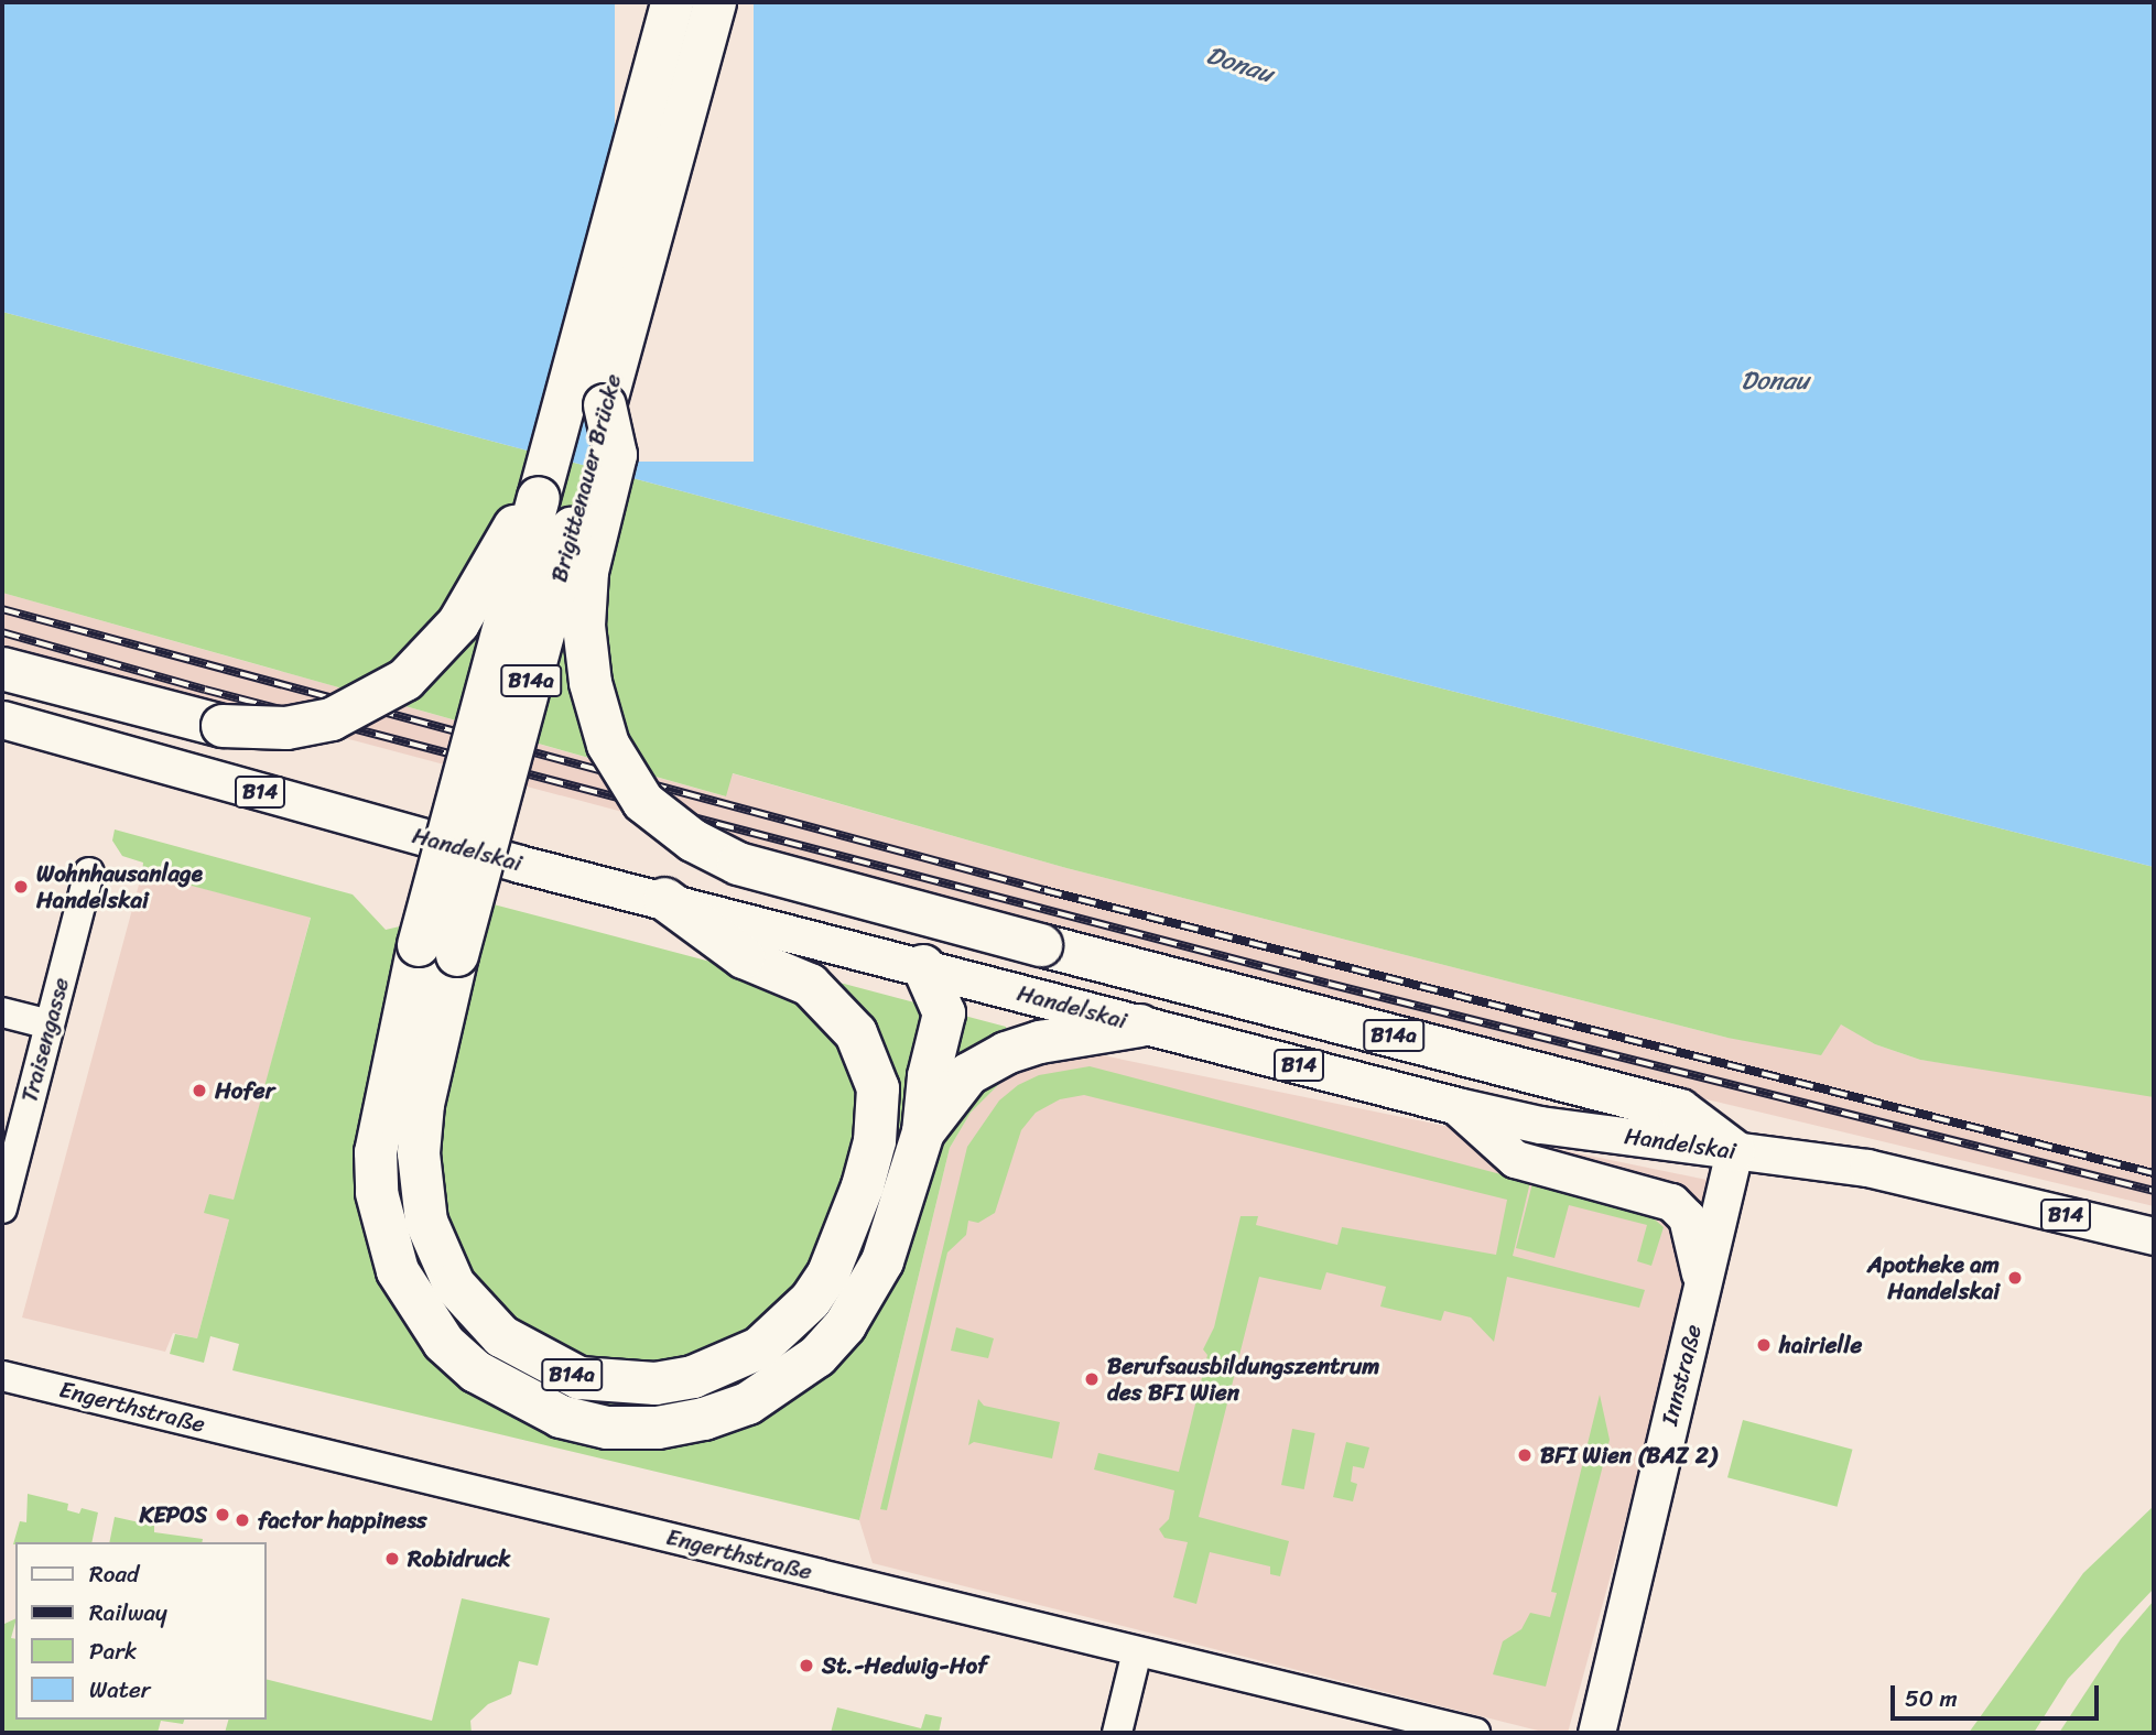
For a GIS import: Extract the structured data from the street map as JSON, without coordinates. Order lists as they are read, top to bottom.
{
  "streets": {
    "highway": ["Brigittenauer Brücke", "B14a"],
    "main road": ["B14", "Handelskai", "Innstraße"],
    "street": ["Traisengasse", "Engerthstraße"]
  },
  "crossings": [
    ["Brigittenauer Brücke", "B14a"],
    ["Brigittenauer Brücke", "Handelskai"],
    ["B14a", "Handelskai"],
    ["B14a", "Innstraße"],
    ["Handelskai", "Innstraße"]
  ],
  "water": ["Donau"],
  "places": [
    "Wohnhausanlage Handelskai",
    "Hofer",
    "Apotheke am Handelskai",
    "hairielle",
    "Berufsausbildungszentrum des BFI Wien",
    "BFI Wien (BAZ 2)",
    "KEPOS",
    "factor happiness",
    "Robidruck",
    "St.-Hedwig-Hof"
  ],
  "legend": [
    "Road",
    "Railway",
    "Park",
    "Water"
  ],
  "scale_bar": "50 m"
}
